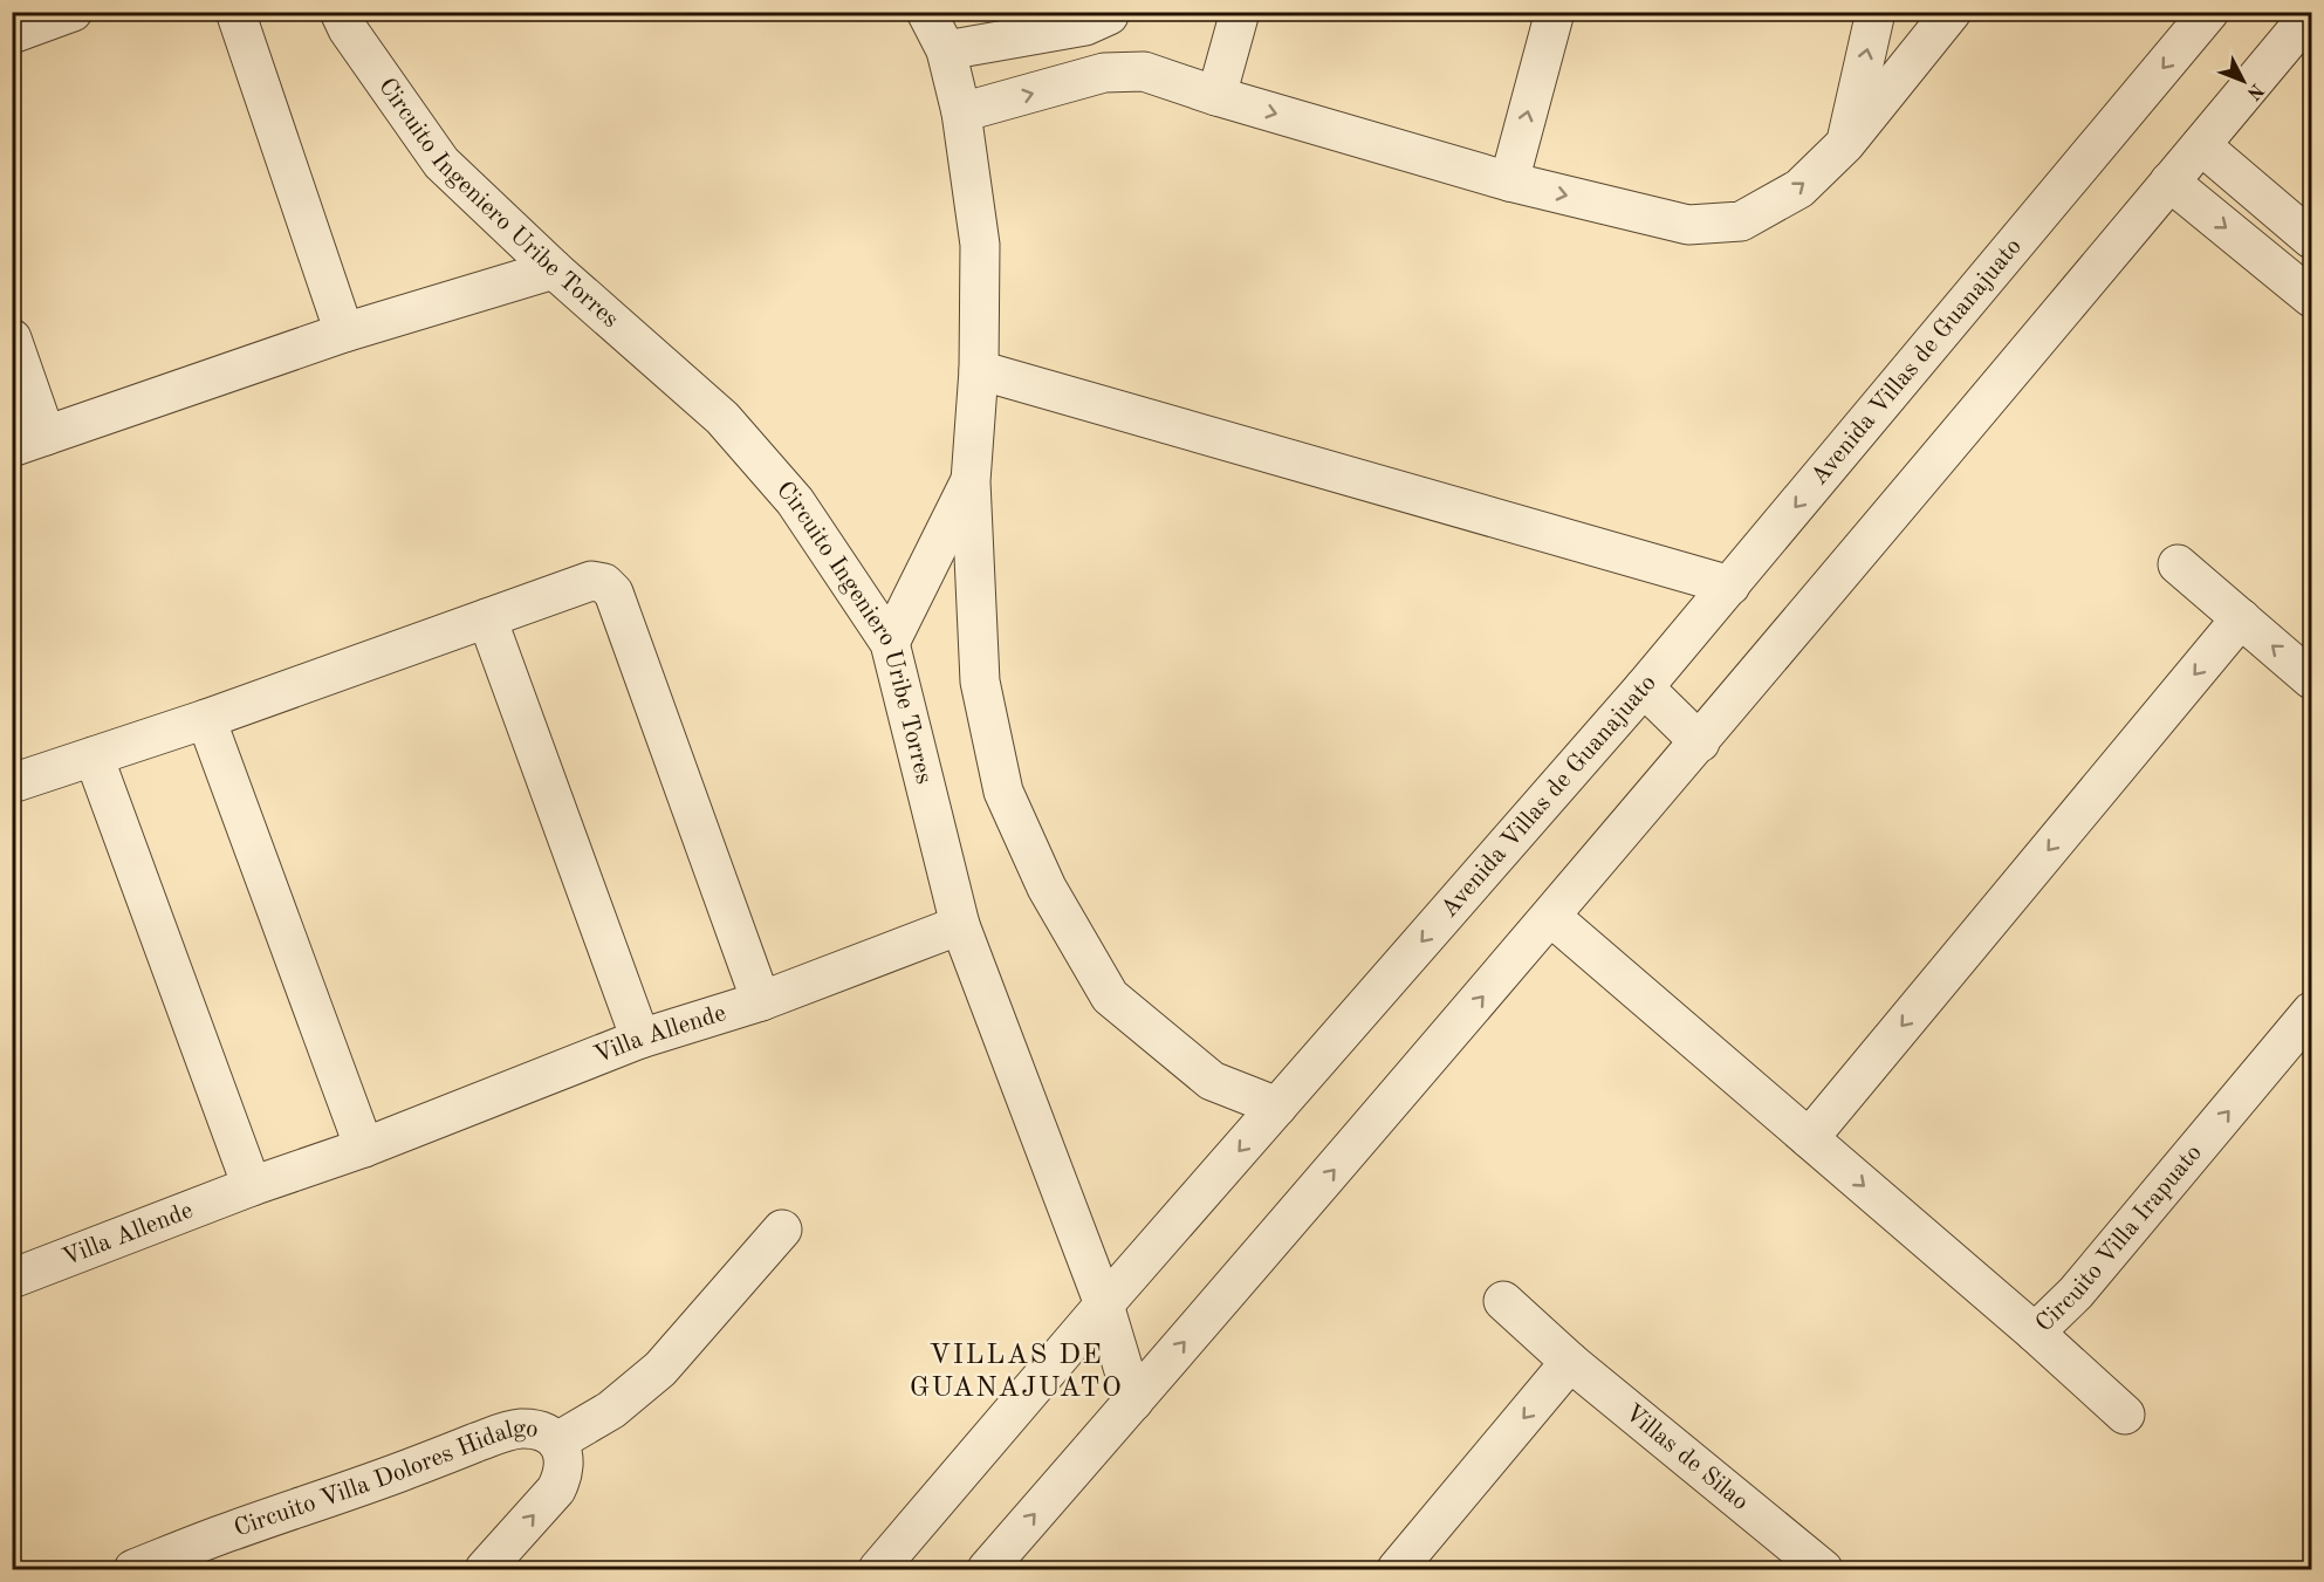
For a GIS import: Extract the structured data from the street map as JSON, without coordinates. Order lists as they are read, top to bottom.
{
  "streets": {
    "street": [
      "Circuito Ingeniero Uribe Torres",
      "Avenida Villas de Guanajuato",
      "Villa Allende",
      "Circuito Villa Irapuato",
      "Villas de Silao",
      "Circuito Villa Dolores Hidalgo"
    ]
  },
  "crossings": [
    ["Circuito Ingeniero Uribe Torres", "Avenida Villas de Guanajuato"],
    ["Circuito Ingeniero Uribe Torres", "Villa Allende"]
  ],
  "districts": ["VILLAS DE GUANAJUATO"],
  "north": "bottom right"
}
